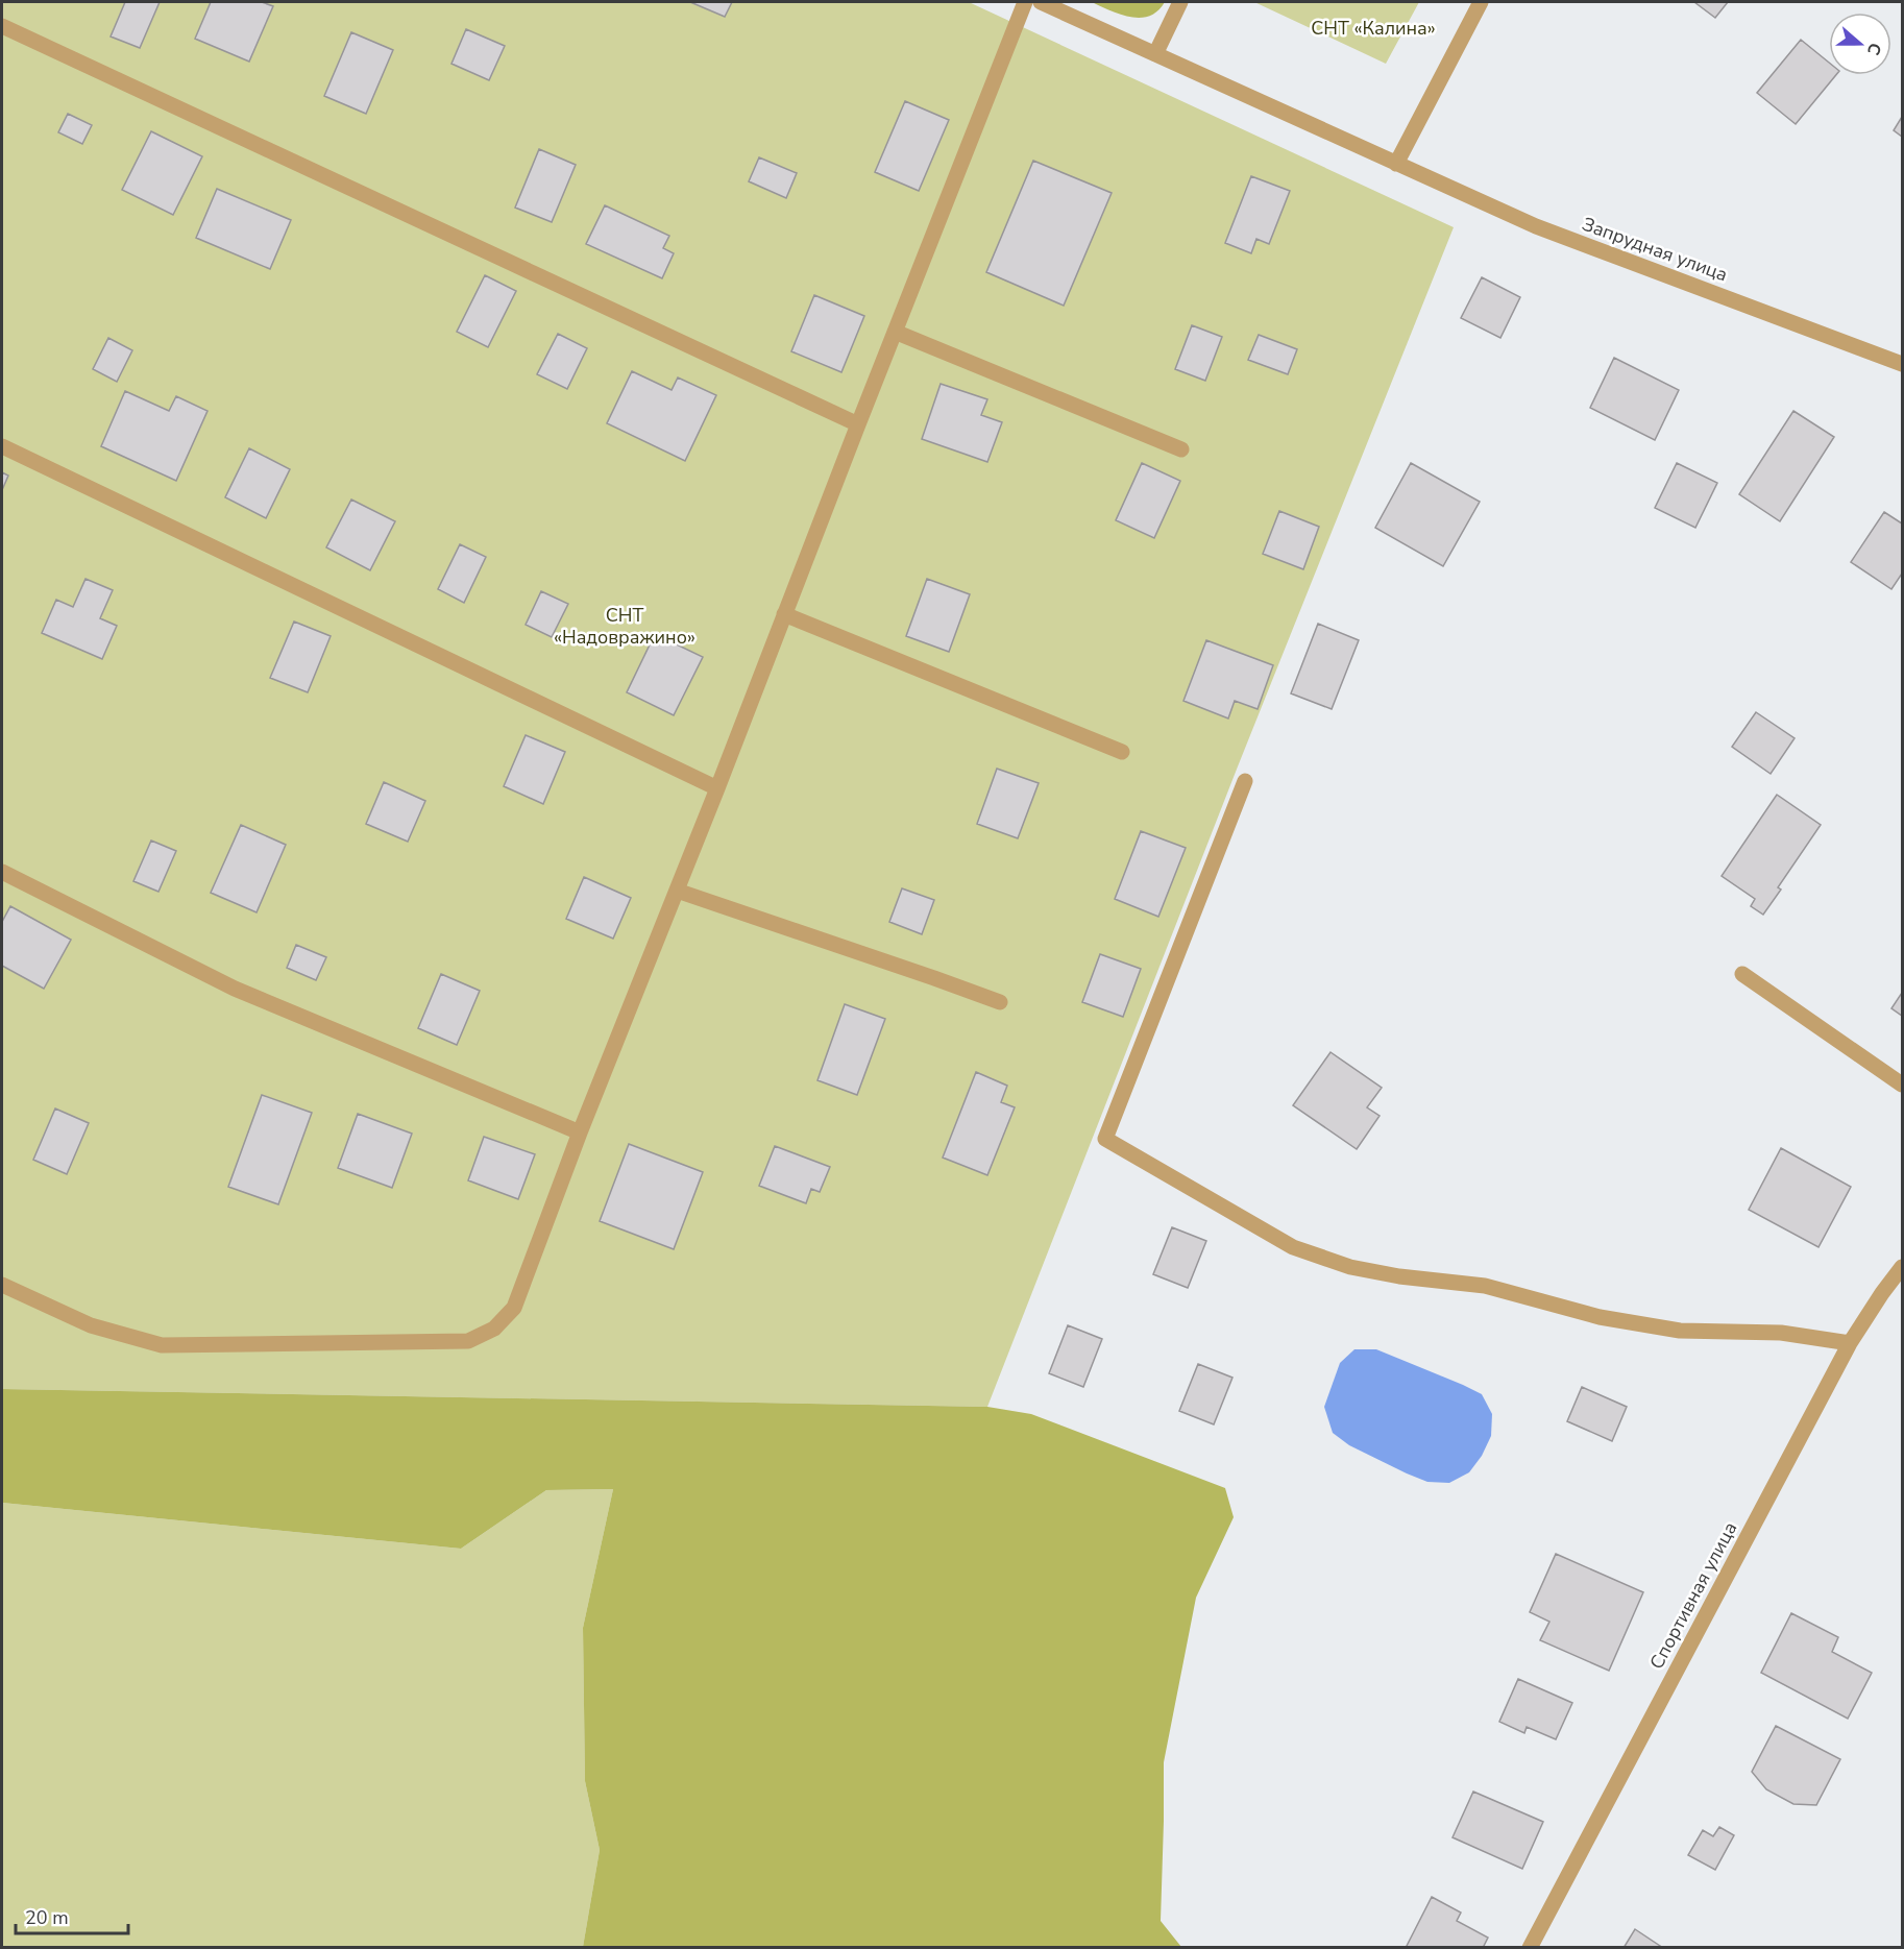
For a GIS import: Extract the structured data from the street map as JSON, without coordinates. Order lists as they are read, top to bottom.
{
  "streets": {
    "street": ["Запрудная улица", "Спортивная улица"]
  },
  "parks": ["СНТ «Калина»", "СНТ «Надовражино»"],
  "scale_bar": "20 m",
  "north": "right"
}
